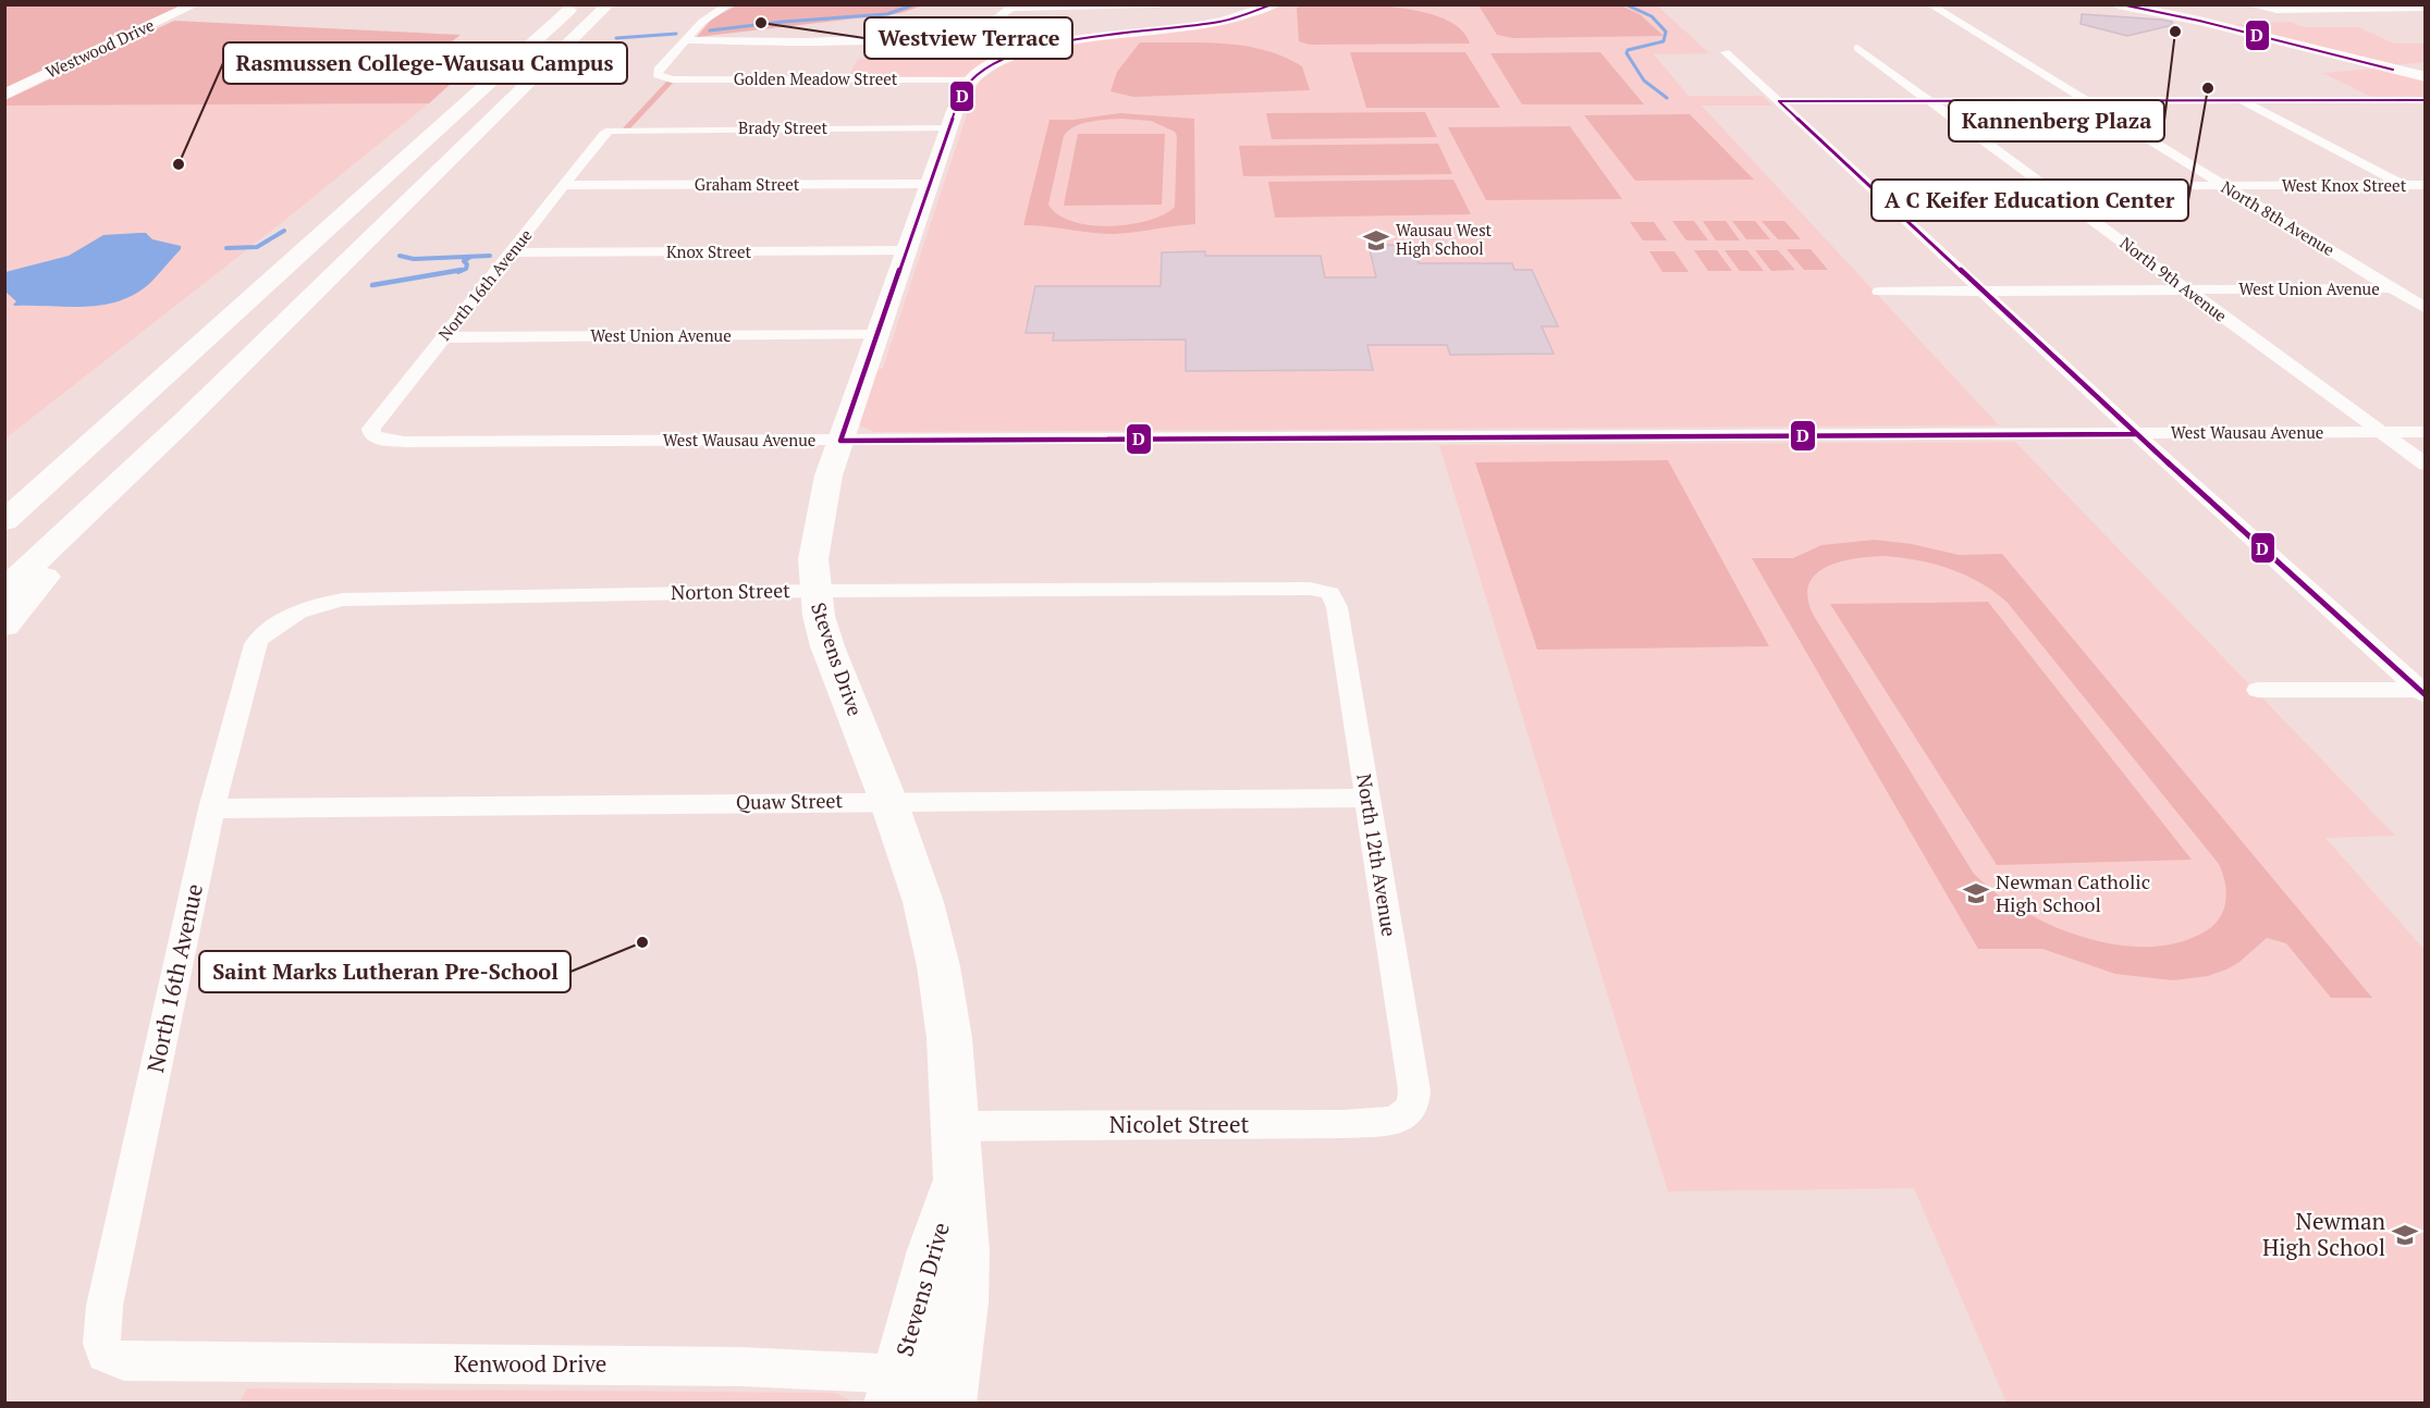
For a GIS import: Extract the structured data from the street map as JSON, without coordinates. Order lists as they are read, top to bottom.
{
  "streets": {
    "main road": ["Westwood Drive", "Stevens Drive"],
    "street": [
      "Golden Meadow Street",
      "Brady Street",
      "Graham Street",
      "West Knox Street",
      "North 8th Avenue",
      "Knox Street",
      "North 9th Avenue",
      "North 16th Avenue",
      "West Union Avenue",
      "West Wausau Avenue",
      "Norton Street",
      "Quaw Street",
      "North 12th Avenue",
      "Nicolet Street",
      "Kenwood Drive"
    ]
  },
  "crossings": [
    ["Golden Meadow Street", "Stevens Drive"],
    ["Brady Street", "North 16th Avenue"],
    ["Brady Street", "Stevens Drive"],
    ["Graham Street", "North 16th Avenue"],
    ["Graham Street", "Stevens Drive"],
    ["West Knox Street", "North 8th Avenue"],
    ["West Knox Street", "North 9th Avenue"],
    ["North 8th Avenue", "West Union Avenue"],
    ["Knox Street", "North 16th Avenue"],
    ["Knox Street", "Stevens Drive"],
    ["North 9th Avenue", "West Union Avenue"],
    ["North 9th Avenue", "West Wausau Avenue"],
    ["North 16th Avenue", "West Union Avenue"],
    ["North 16th Avenue", "West Wausau Avenue"],
    ["North 16th Avenue", "Norton Street"],
    ["North 16th Avenue", "Quaw Street"],
    ["North 16th Avenue", "Kenwood Drive"],
    ["West Union Avenue", "Stevens Drive"],
    ["West Wausau Avenue", "Stevens Drive"],
    ["Norton Street", "Stevens Drive"],
    ["Norton Street", "North 12th Avenue"],
    ["Stevens Drive", "Quaw Street"],
    ["Stevens Drive", "Nicolet Street"],
    ["Stevens Drive", "Kenwood Drive"],
    ["Quaw Street", "North 12th Avenue"],
    ["North 12th Avenue", "Nicolet Street"]
  ],
  "places": {
    "other": [
      "Westview Terrace",
      "Kannenberg Plaza",
      "A C Keifer Education Center",
      "Rasmussen College-Wausau Campus",
      "Saint Marks Lutheran Pre-School"
    ],
    "school or university": ["Wausau West High School", "Newman Catholic High School", "Newman High School"]
  },
  "lines": ["transit line D"]
}
